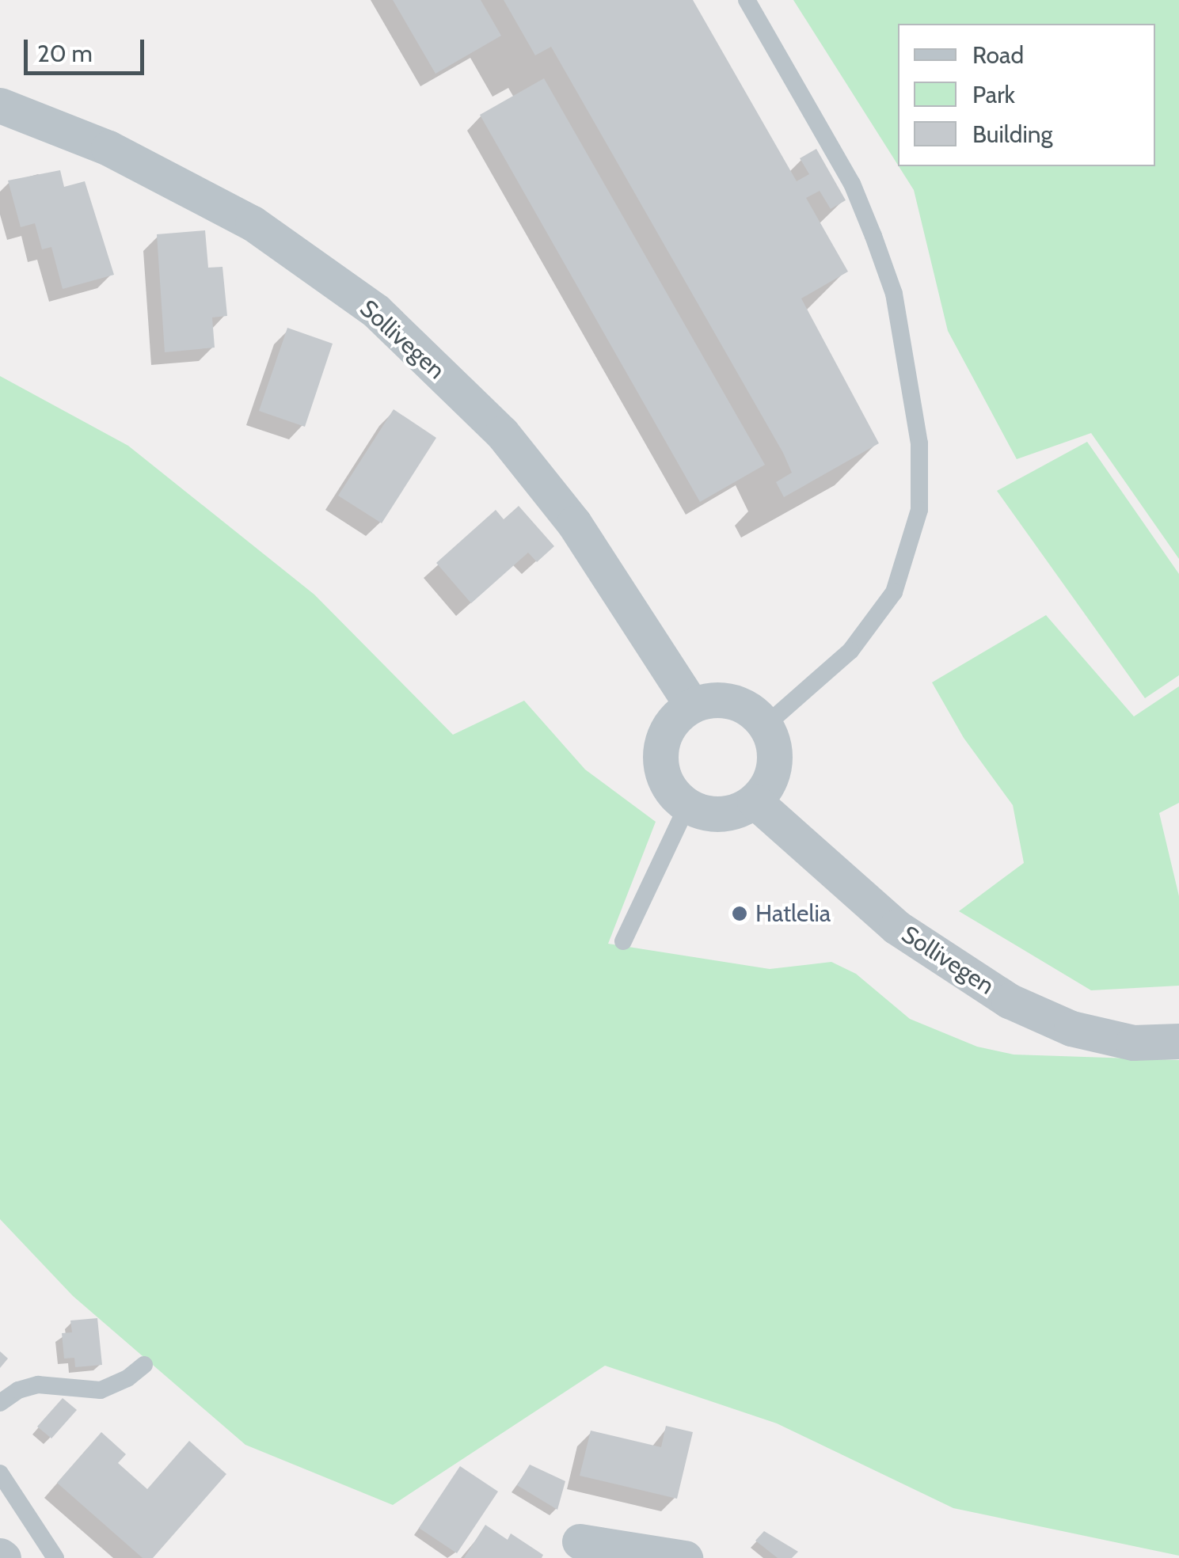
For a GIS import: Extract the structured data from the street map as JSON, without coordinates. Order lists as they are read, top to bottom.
{
  "streets": {
    "street": ["Sollivegen"]
  },
  "places": ["Hatlelia"],
  "legend": ["Road", "Park", "Building"],
  "scale_bar": "20 m"
}
